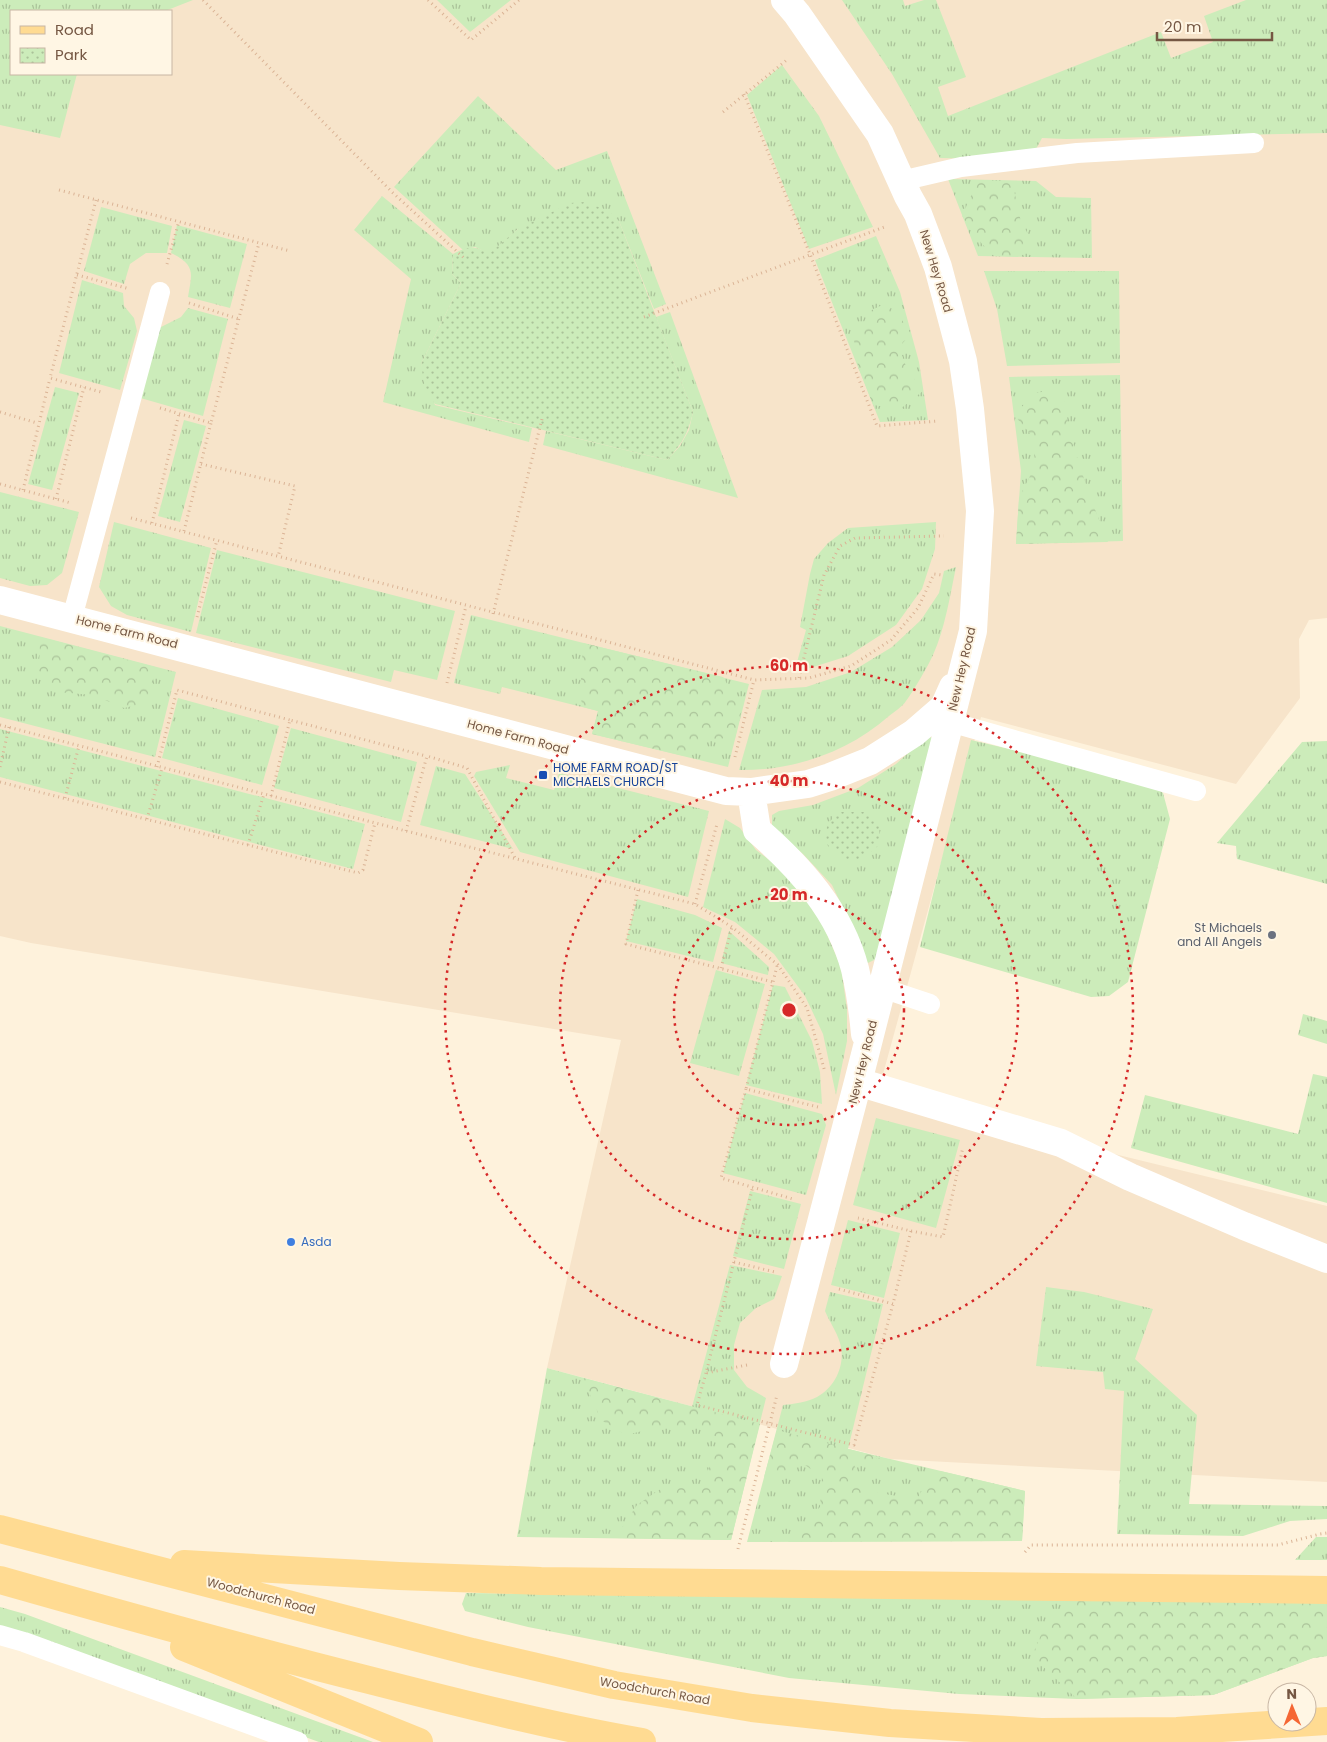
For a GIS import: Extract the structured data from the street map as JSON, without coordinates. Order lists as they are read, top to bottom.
{
  "streets": {
    "main road": ["Woodchurch Road"],
    "street": ["New Hey Road", "Home Farm Road"]
  },
  "crossings": [
    ["New Hey Road", "Home Farm Road"]
  ],
  "places": {
    "transit": ["HOME FARM ROAD/ST MICHAELS CHURCH"],
    "other": ["St Michaels and All Angels", "Asda"]
  },
  "legend": ["Road", "Park"],
  "scale_bar": "20 m",
  "north": "top",
  "rings": ["60 m", "40 m", "20 m"]
}
